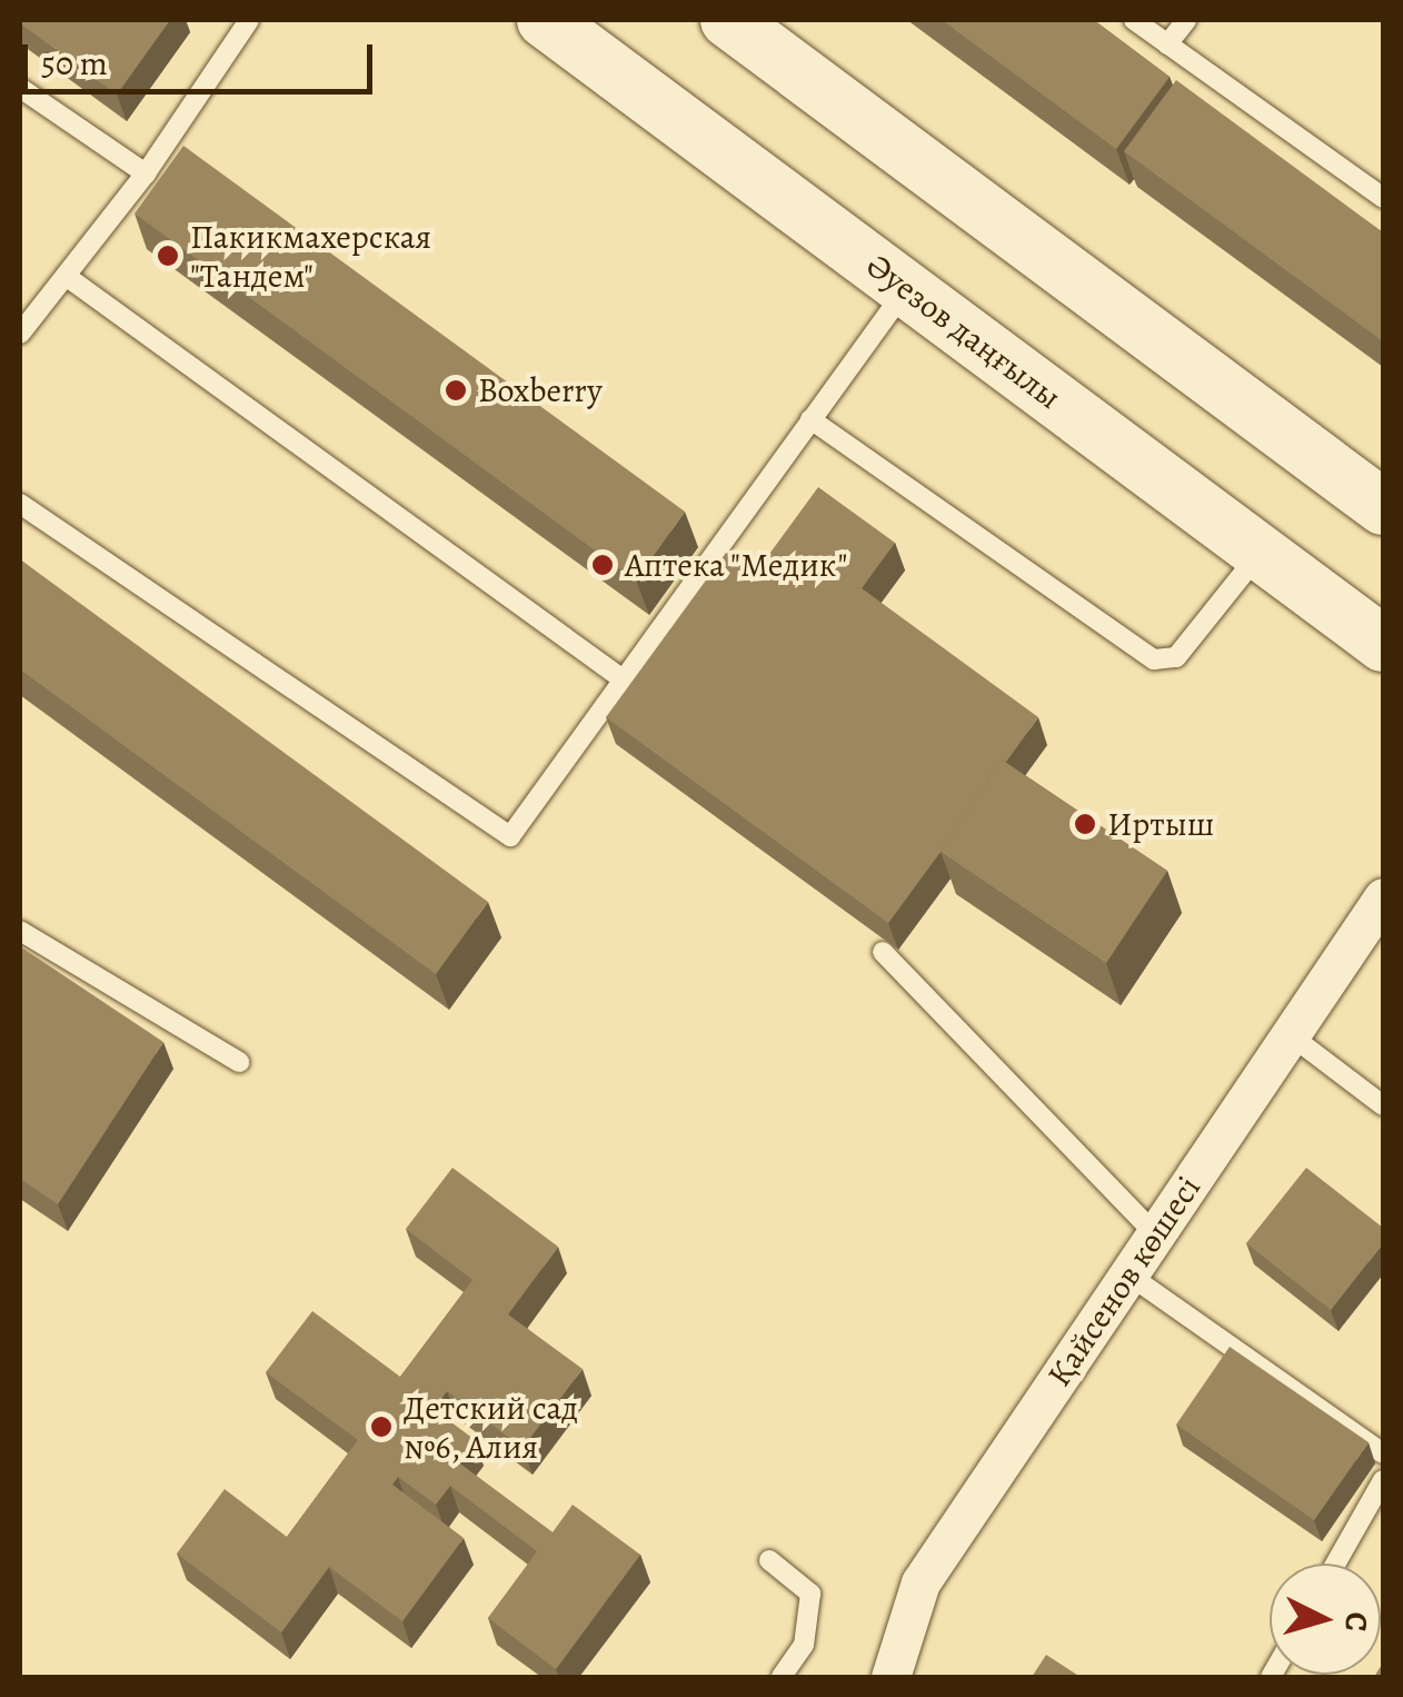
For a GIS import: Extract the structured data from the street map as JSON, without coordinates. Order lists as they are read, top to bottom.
{
  "streets": {
    "main road": ["Әуезов даңғылы"],
    "street": ["Қайсенов көшесі"]
  },
  "places": [
    "Пакикмахерская \"Тандем\"",
    "Boxberry",
    "Аптека \"Медик\"",
    "Иртыш",
    "Детский сад №6, Алия"
  ],
  "scale_bar": "50 m",
  "north": "right"
}
